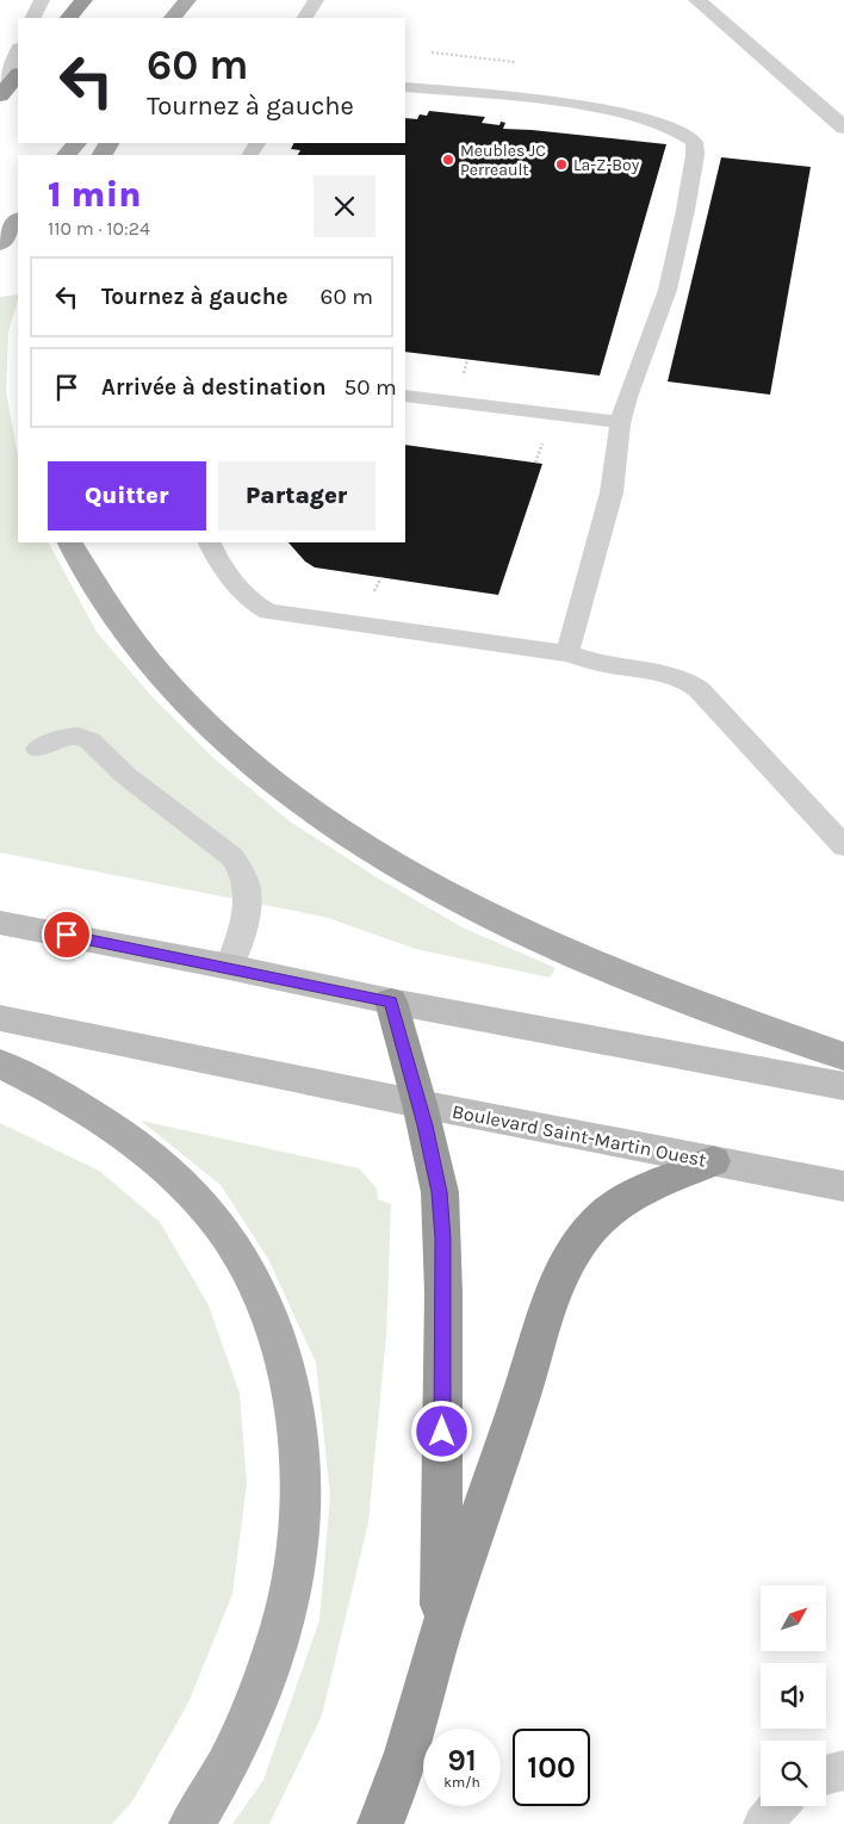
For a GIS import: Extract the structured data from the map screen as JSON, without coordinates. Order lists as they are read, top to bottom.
{
  "streets": {
    "main road": ["Boulevard Saint-Martin Ouest"]
  },
  "places": ["Meubles JC Perreault", "La-Z-Boy"],
  "north": "top right",
  "page": {
    "turn": ["60 m", "Tournez à gauche"],
    "heading": ["1 min", "110 m · 10:24"],
    "list": [
      {
        "name": "Tournez à gauche",
        "value": "60 m"
      },
      {
        "name": "Arrivée à destination",
        "value": "50 m"
      }
    ],
    "buttons": ["Quitter", "Partager"],
    "speed": "91 km/h",
    "limit": "100"
  }
}
